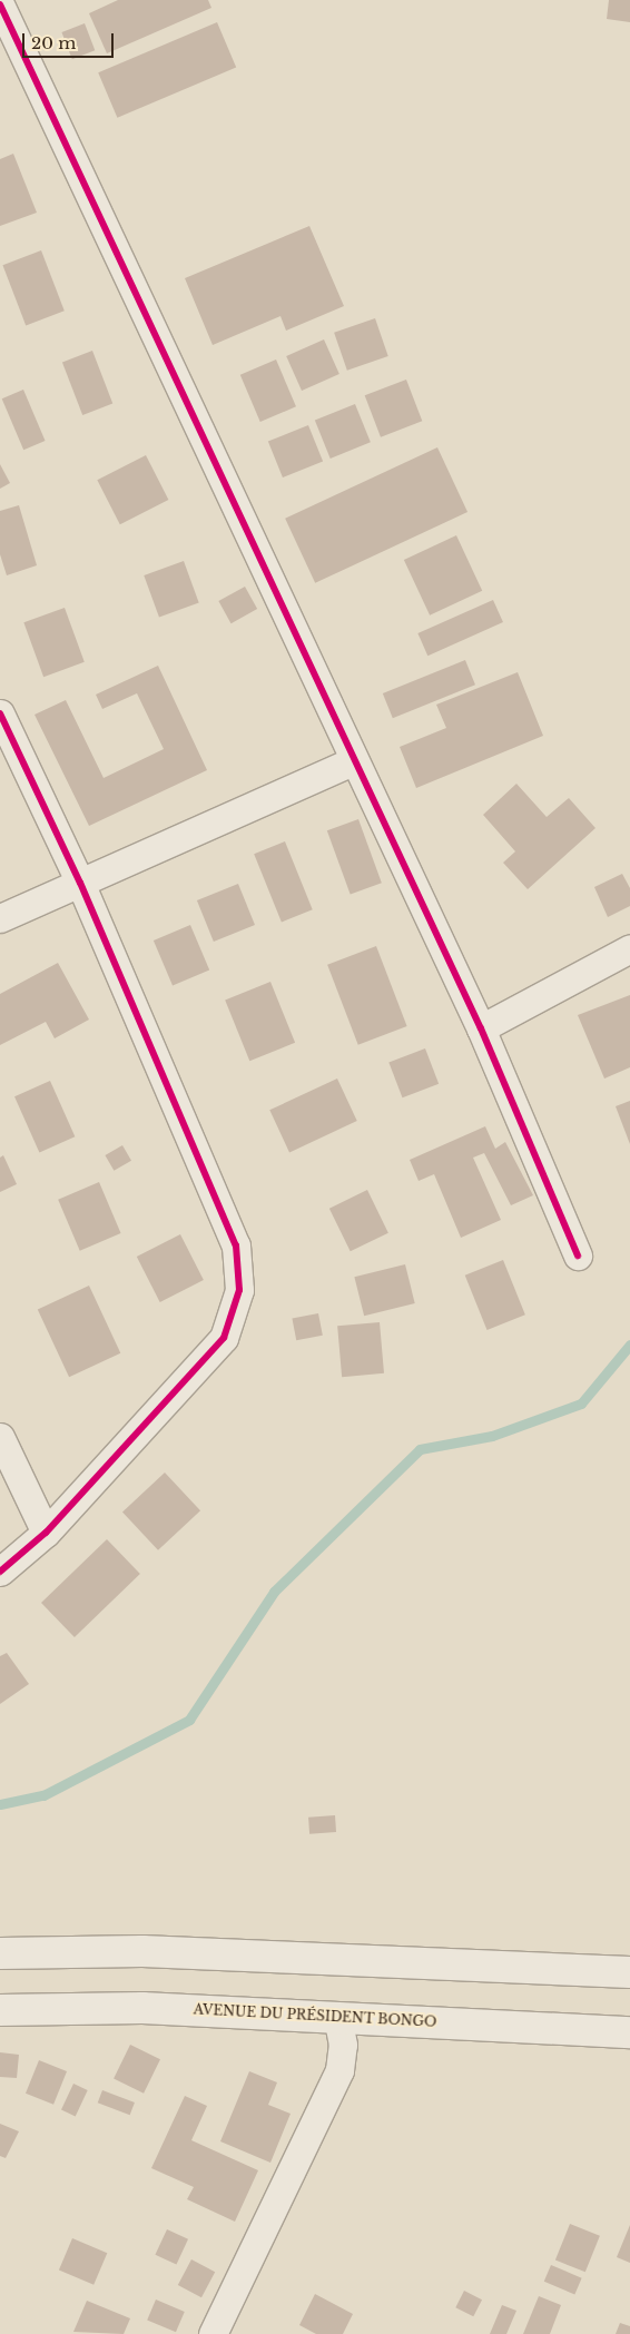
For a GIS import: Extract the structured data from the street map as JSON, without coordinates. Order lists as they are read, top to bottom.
{
  "streets": {
    "street": ["AVENUE DU PRÉSIDENT BONGO"]
  },
  "scale_bar": "20 m"
}
